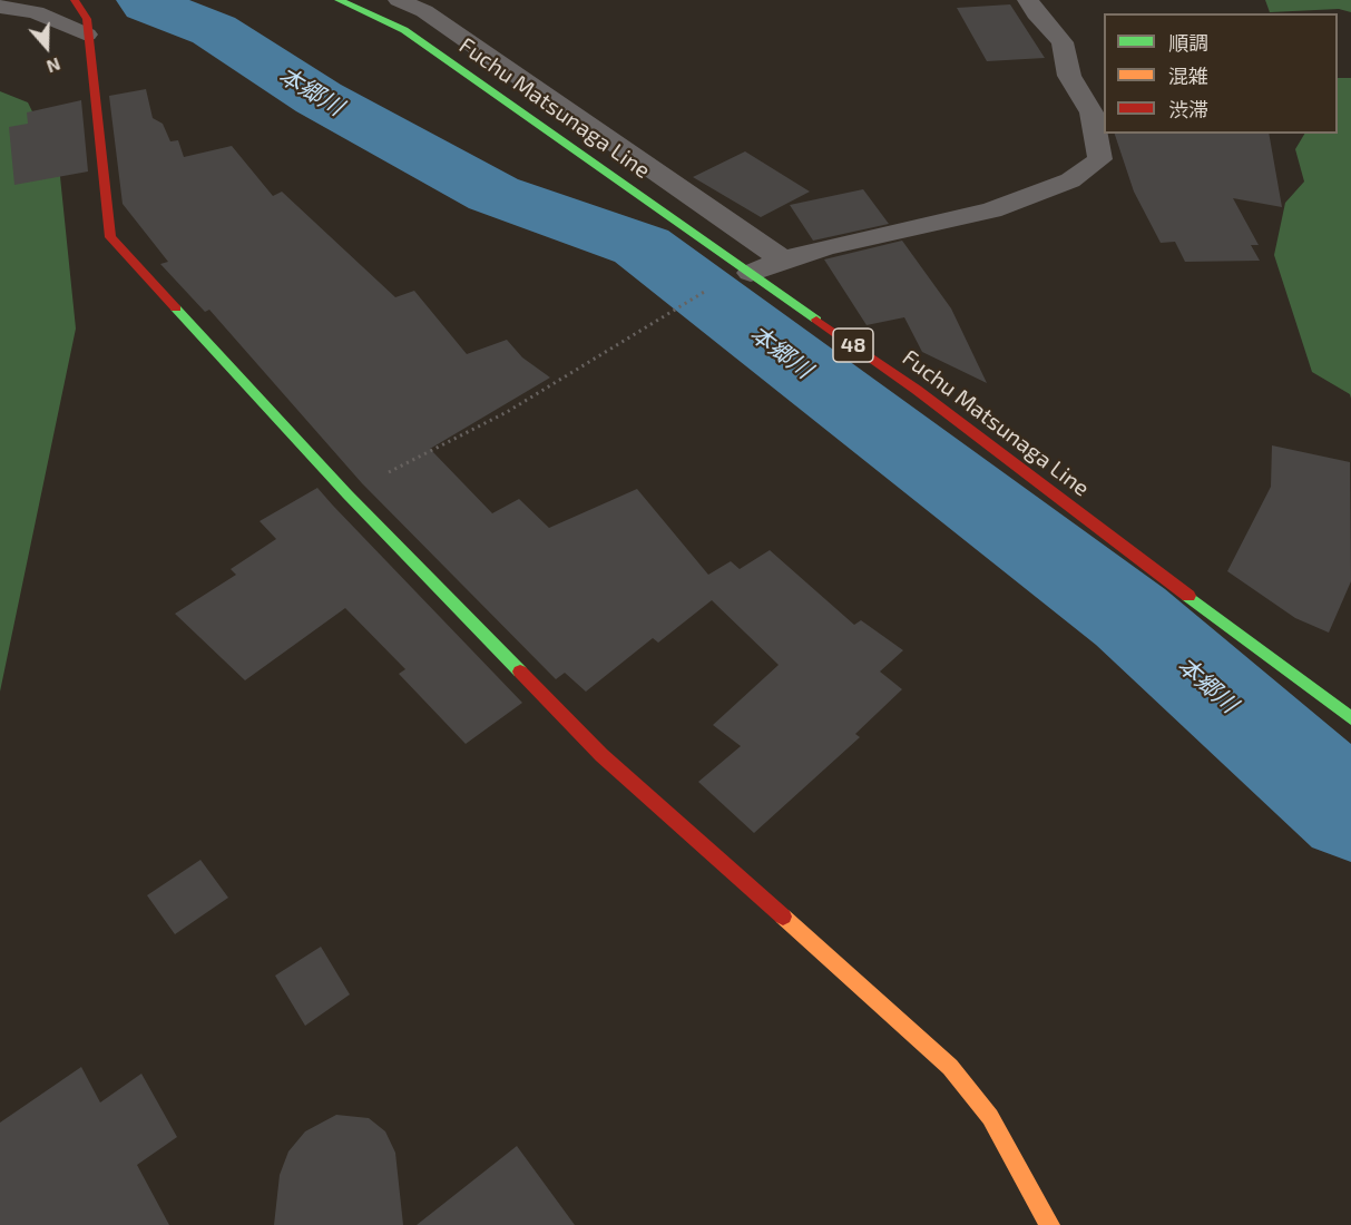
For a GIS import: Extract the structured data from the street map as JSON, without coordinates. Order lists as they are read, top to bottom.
{
  "streets": {
    "street": ["Fuchu Matsunaga Line", "48"]
  },
  "water": ["本郷川"],
  "legend": ["順調", "混雑", "渋滞"],
  "north": "bottom"
}
